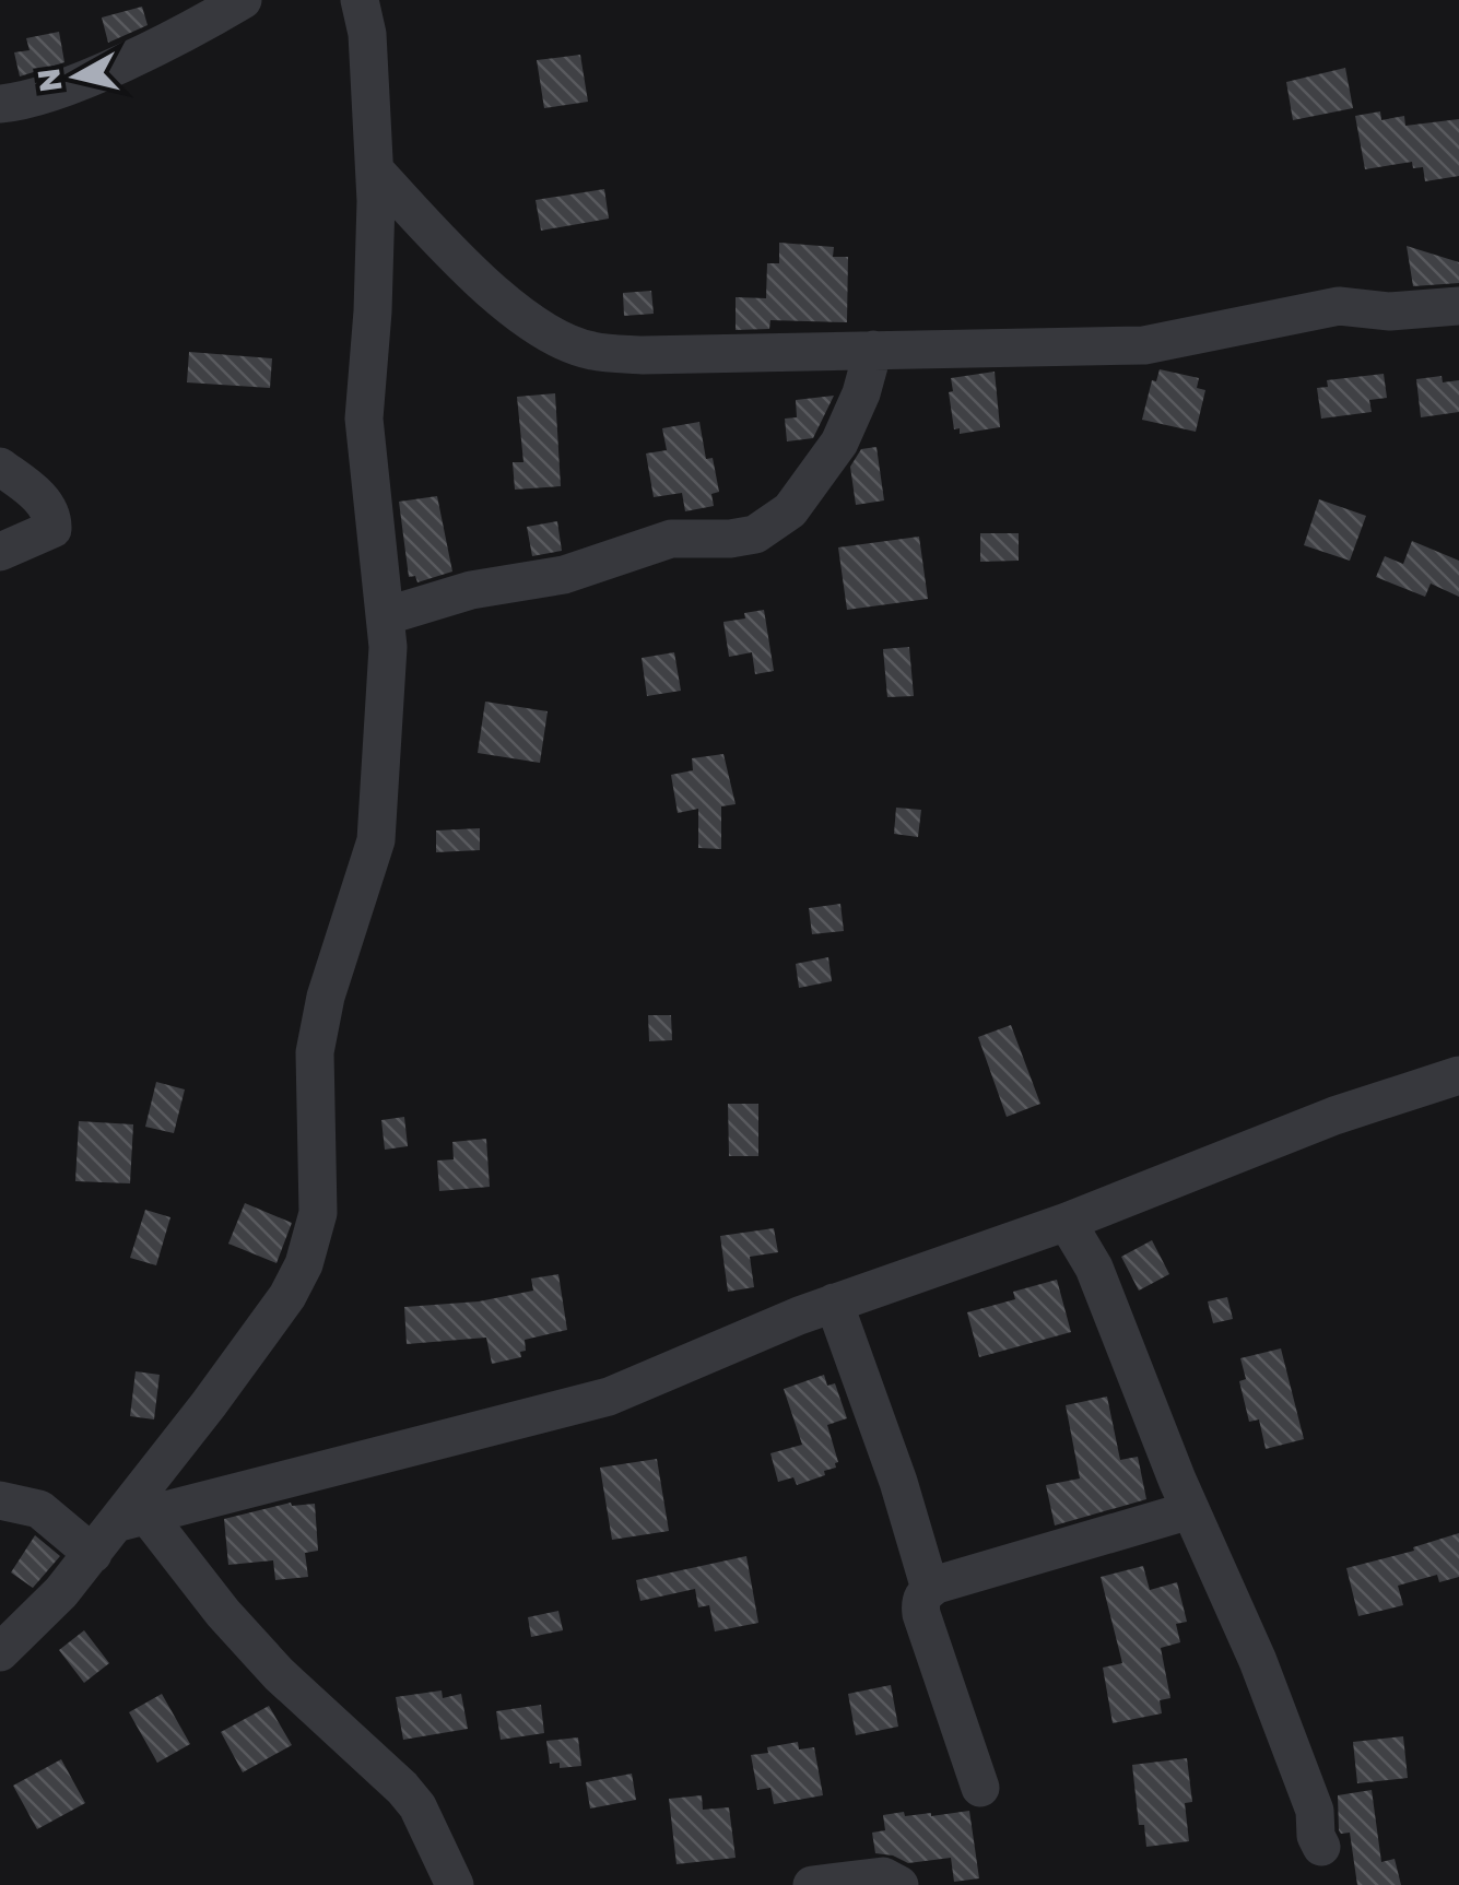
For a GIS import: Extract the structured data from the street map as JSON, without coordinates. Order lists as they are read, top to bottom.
{
  "north": "left"
}
